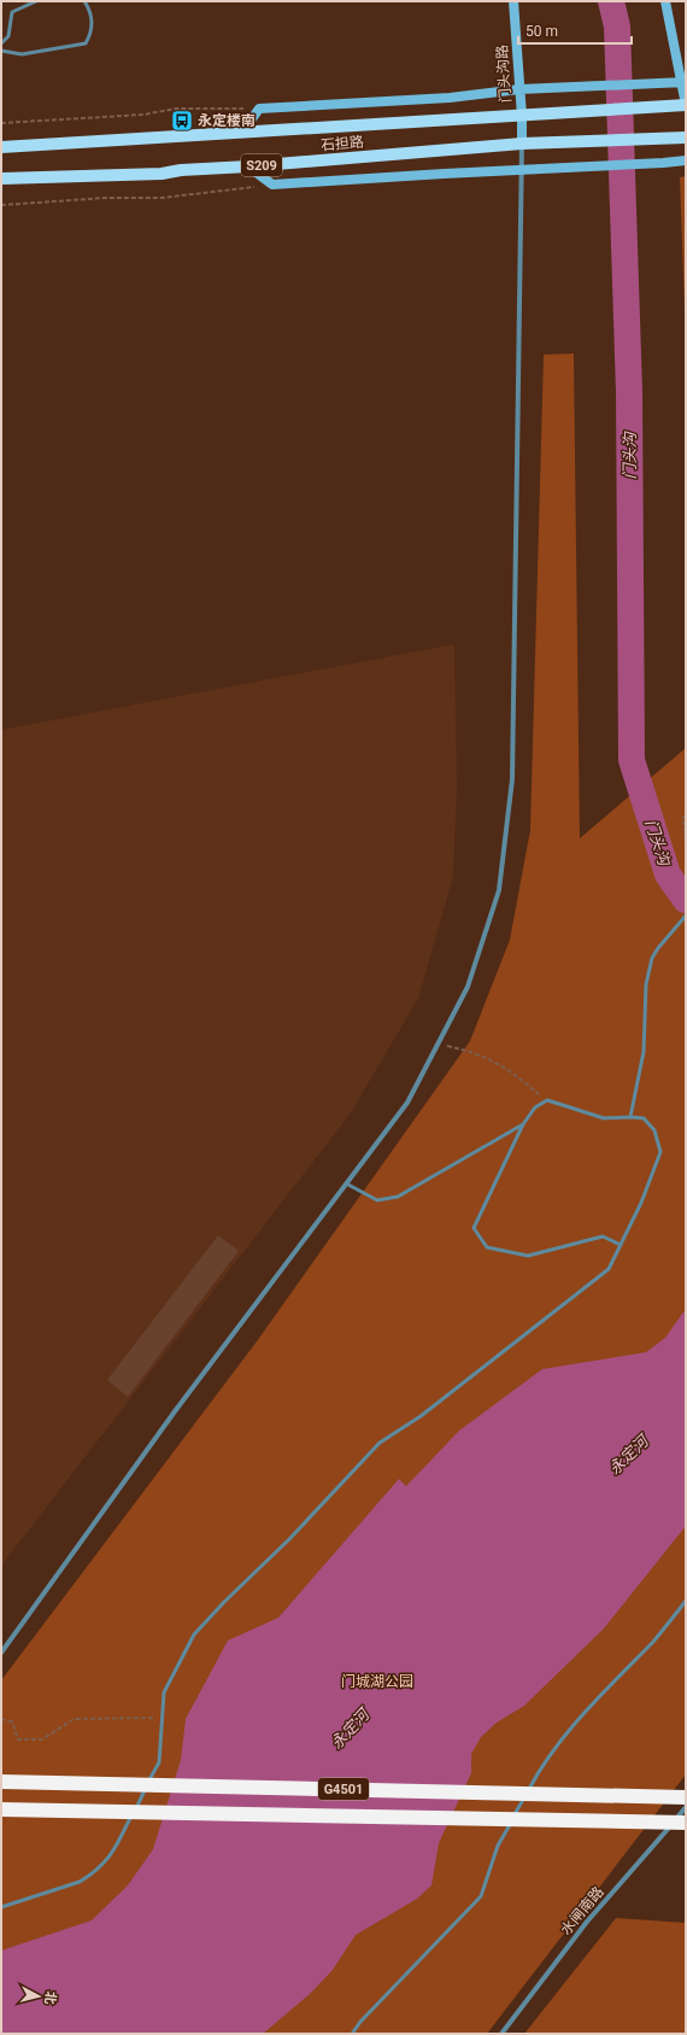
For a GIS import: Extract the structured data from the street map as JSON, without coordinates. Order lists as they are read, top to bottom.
{
  "streets": {
    "highway": ["G4501"],
    "main road": ["石担路", "S209"],
    "street": ["门头沟路", "水闸南路"]
  },
  "crossings": [
    ["门头沟路", "石担路"]
  ],
  "water": ["门头沟", "永定河"],
  "parks": ["门城湖公园"],
  "places": {
    "bus stop": ["永定楼南"]
  },
  "scale_bar": "50 m",
  "north": "right"
}
